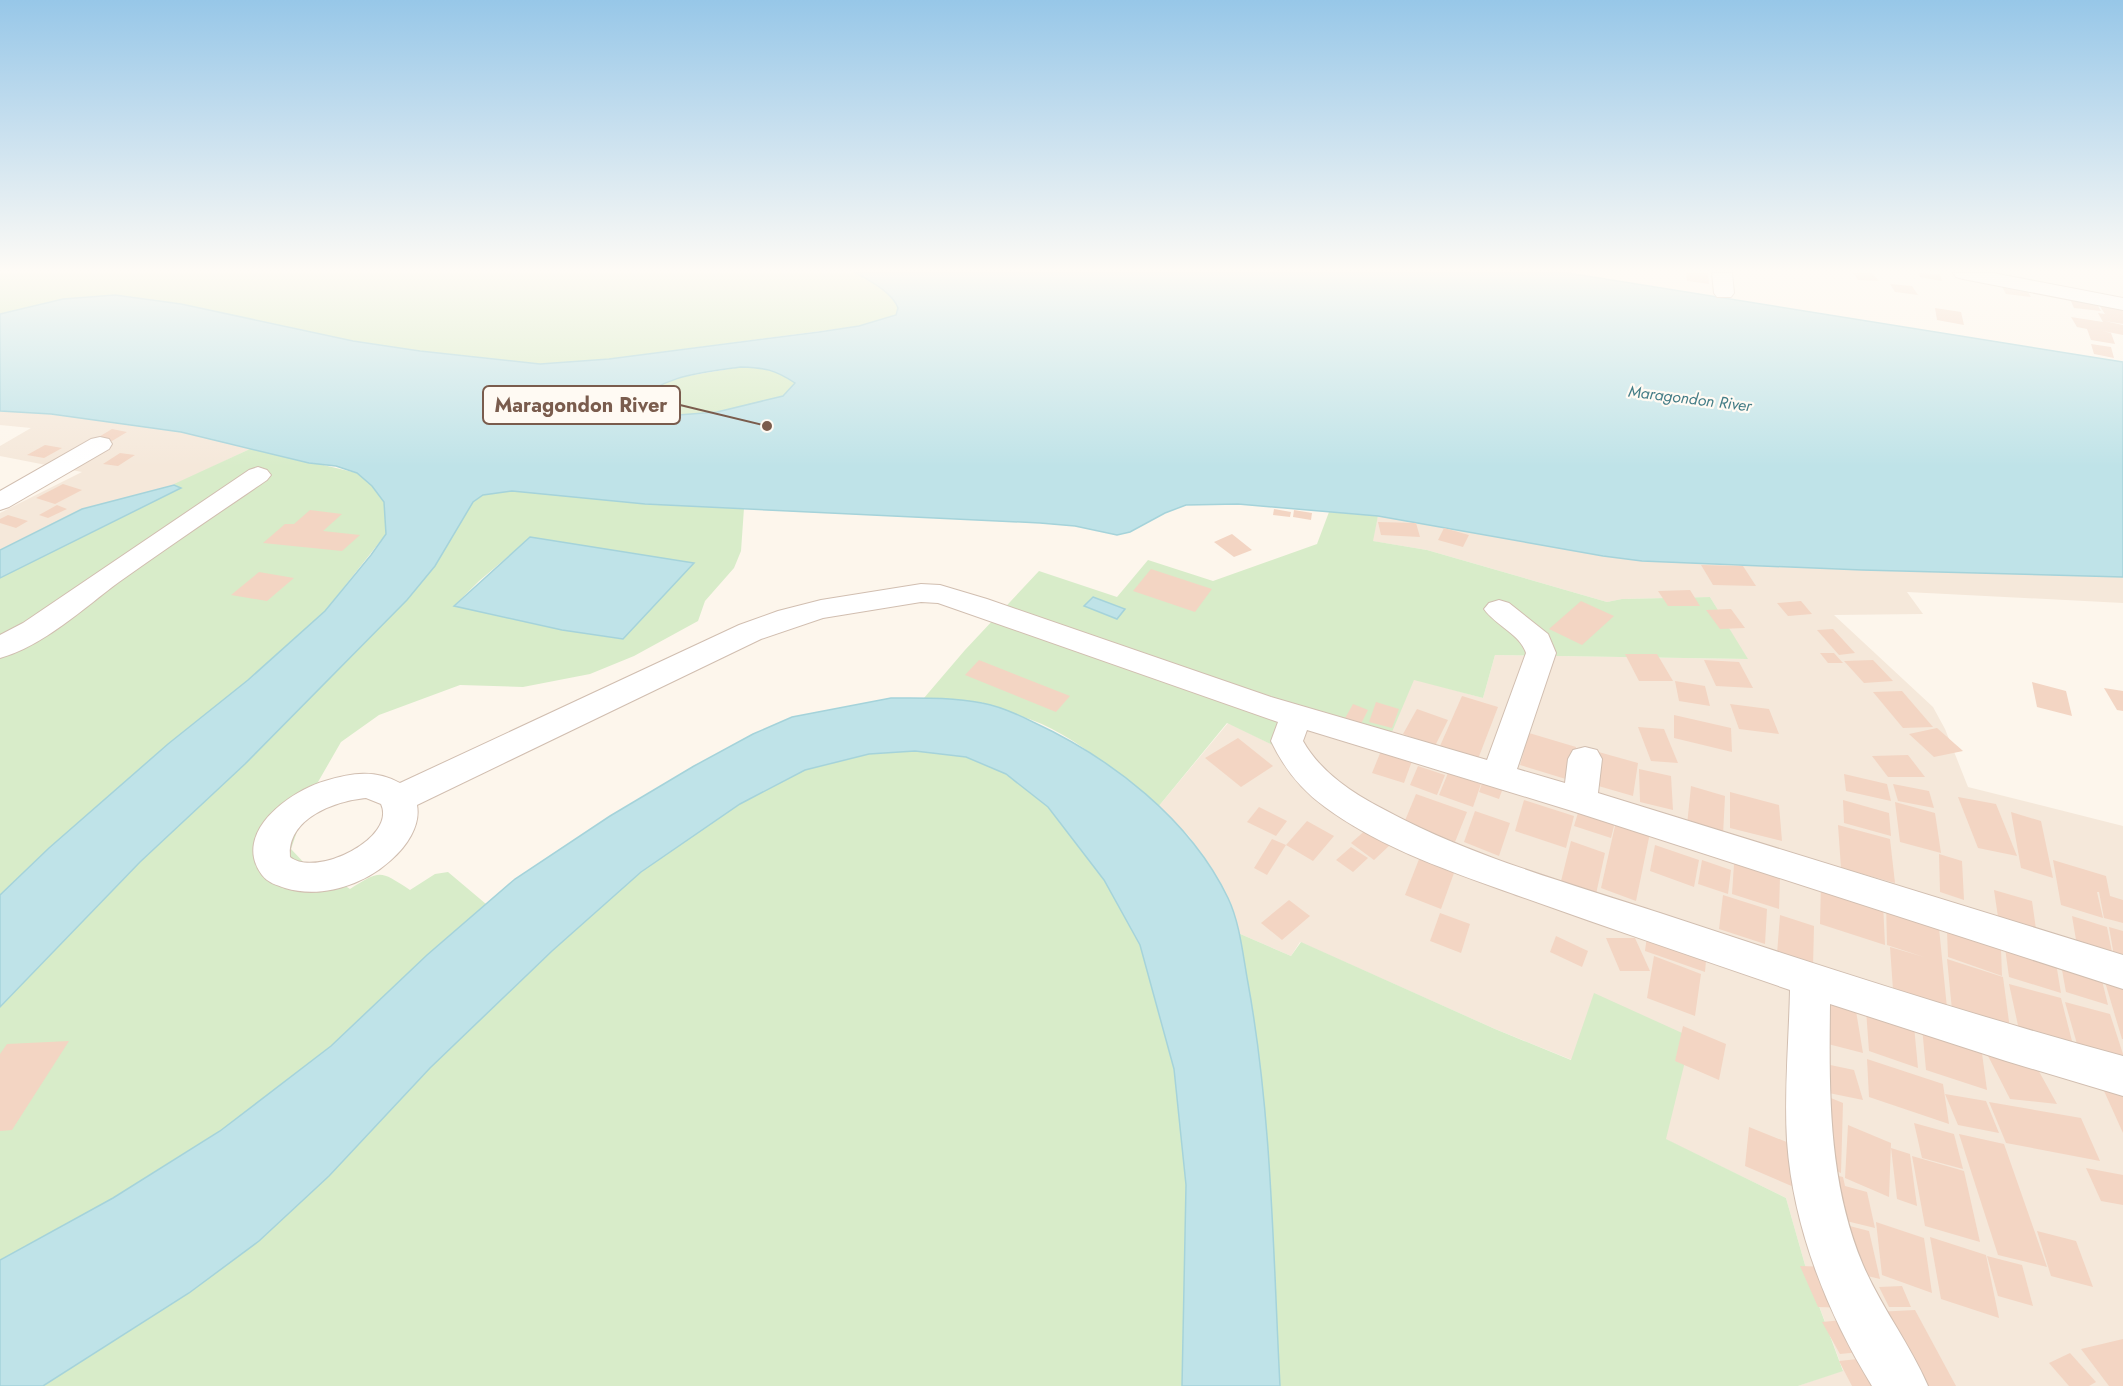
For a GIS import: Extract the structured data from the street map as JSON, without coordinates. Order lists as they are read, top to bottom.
{
  "water": ["Maragondon River"],
  "places": ["Maragondon River"]
}
